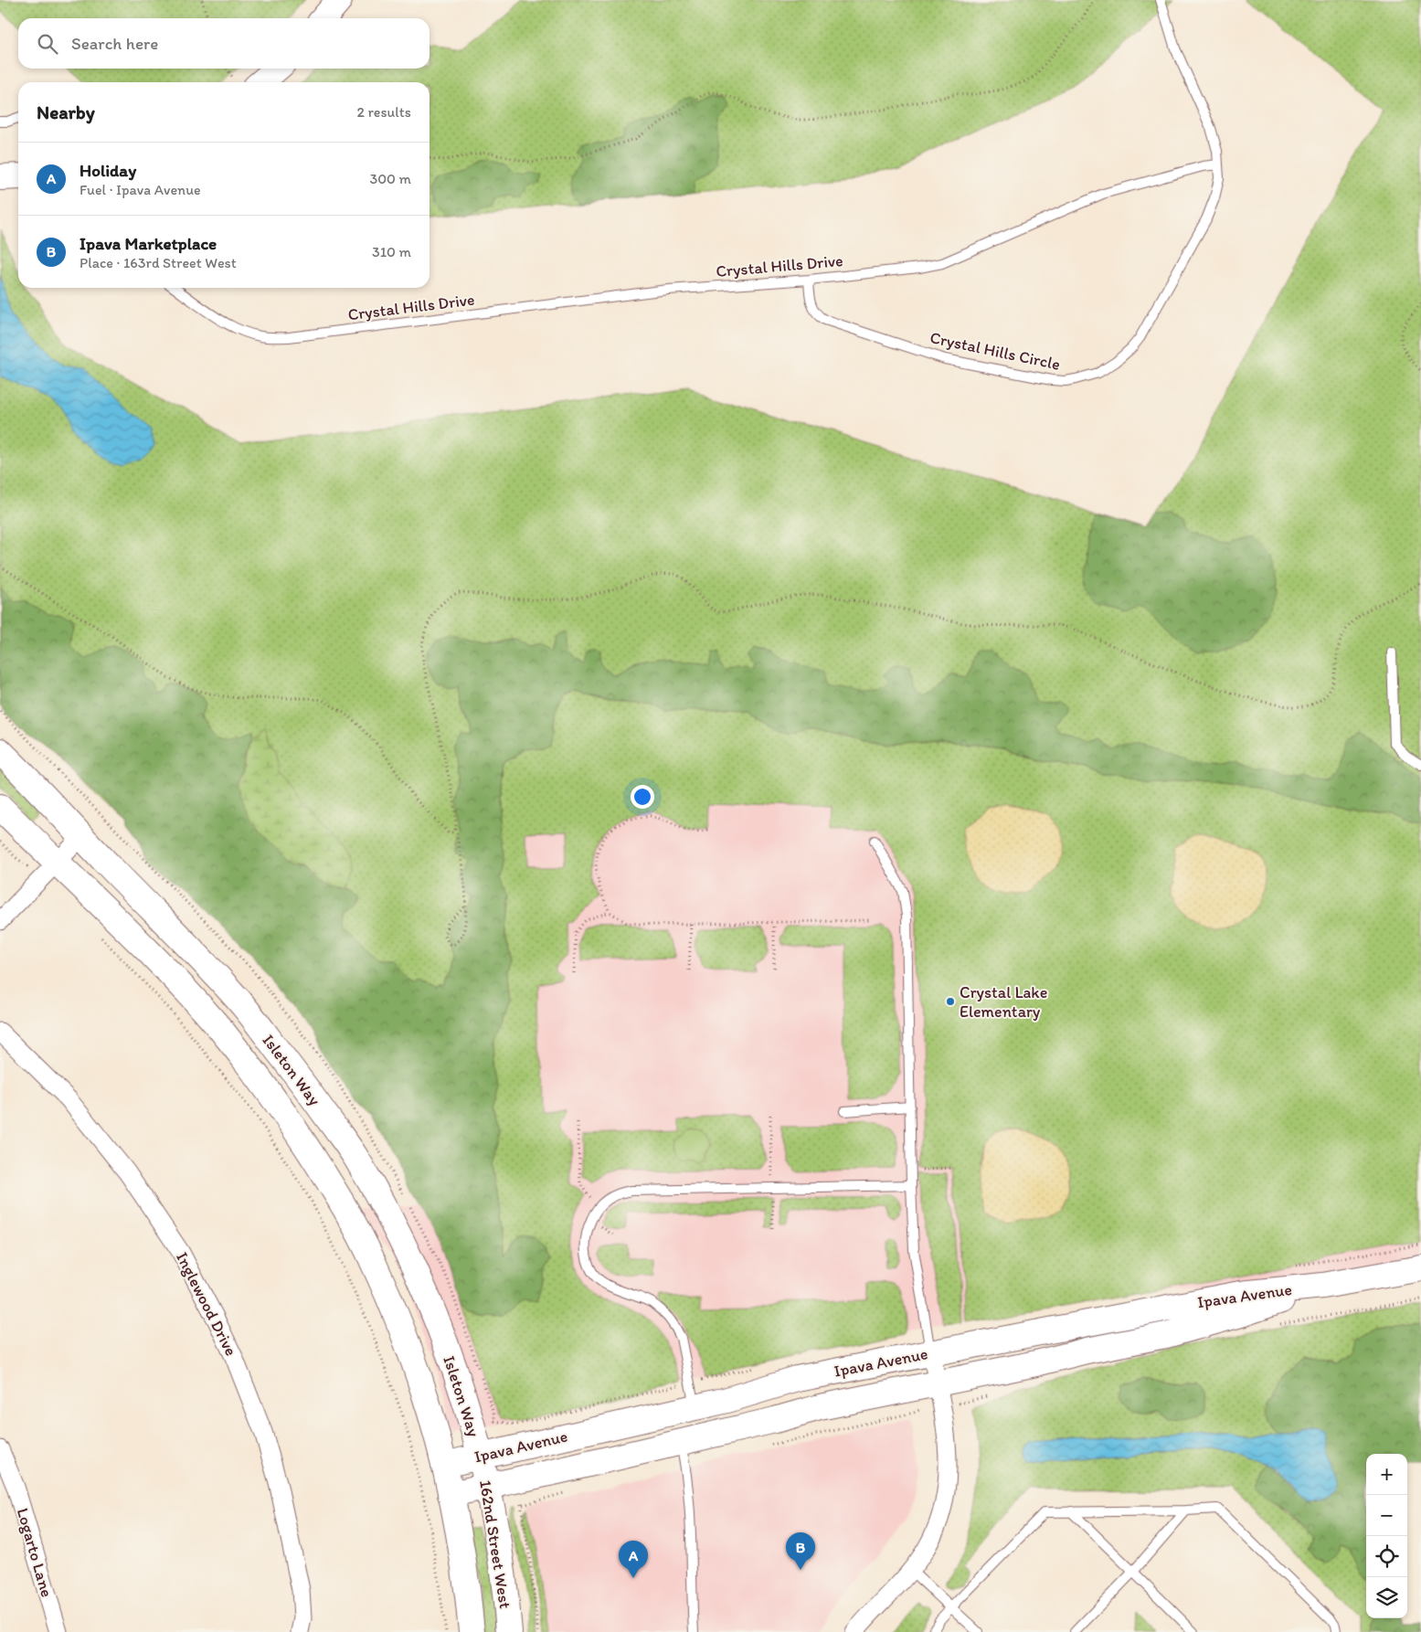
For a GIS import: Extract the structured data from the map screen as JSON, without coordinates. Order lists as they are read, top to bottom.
{
  "streets": {
    "main road": ["Isleton Way", "Ipava Avenue", "162nd Street West"],
    "street": ["Inglewood Drive", "Logarto Lane"],
    "lane": ["Crystal Hills Drive", "Crystal Hills Circle"]
  },
  "crossings": [
    ["Crystal Hills Drive", "Crystal Hills Circle"],
    ["Isleton Way", "Ipava Avenue"],
    ["Isleton Way", "162nd Street West"],
    ["Ipava Avenue", "162nd Street West"]
  ],
  "places": ["Crystal Lake Elementary"],
  "page": {
    "search": "Search here",
    "heading": ["Nearby", "2 results"],
    "list": [
      {
        "mark": "A",
        "name": "Holiday",
        "note": "Fuel · Ipava Avenue",
        "value": "300 m"
      },
      {
        "mark": "B",
        "name": "Ipava Marketplace",
        "note": "Place · 163rd Street West",
        "value": "310 m"
      }
    ],
    "map_buttons": ["+", "−"],
    "pins": ["B", "A"]
  }
}
